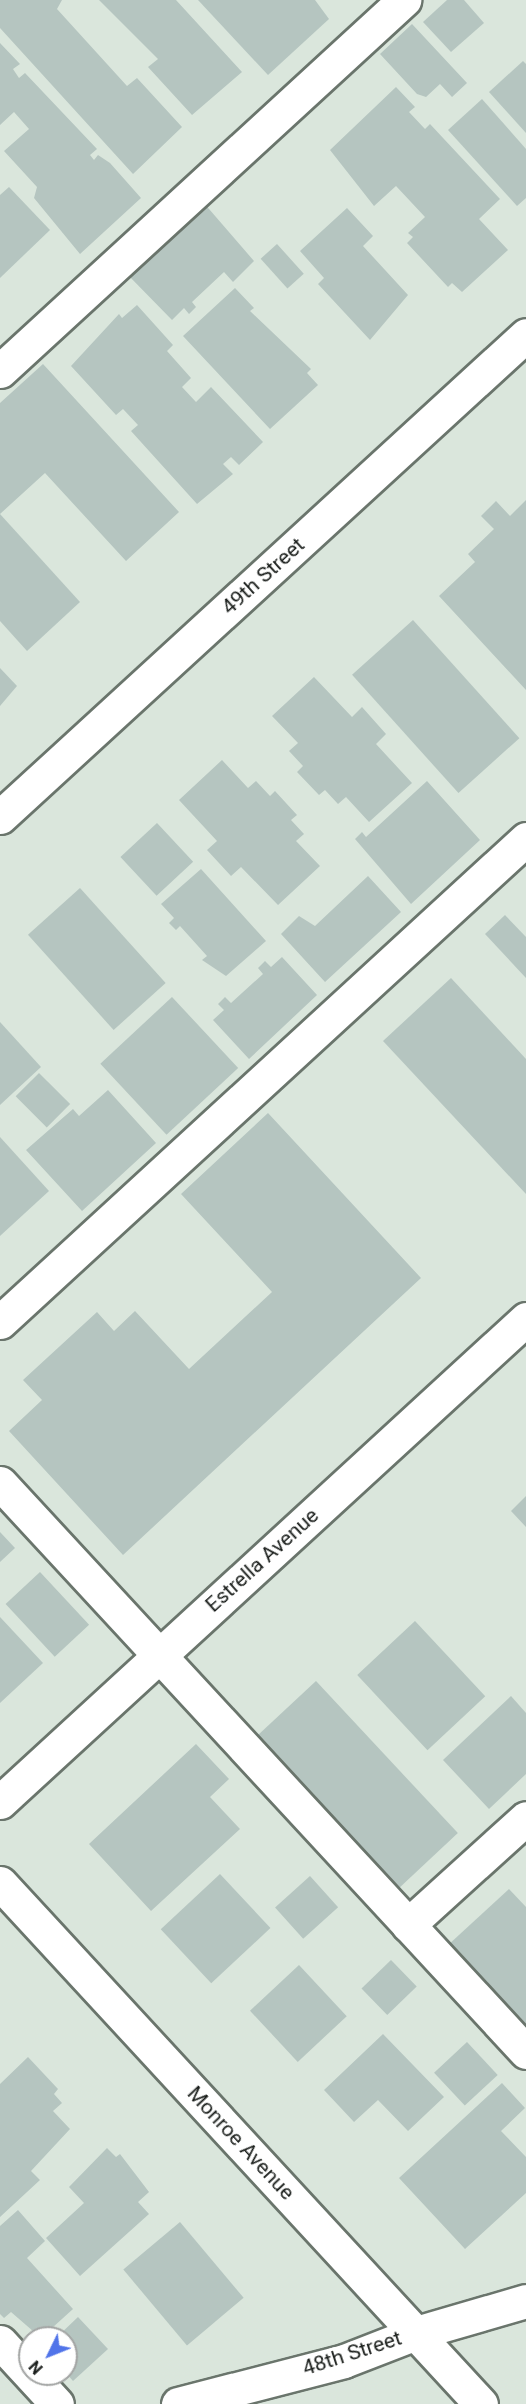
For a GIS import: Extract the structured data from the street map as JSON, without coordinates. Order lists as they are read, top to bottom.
{
  "streets": {
    "street": [
      "49th Street",
      "Estrella Avenue",
      "Monroe Avenue",
      "48th Street"
    ]
  },
  "crossings": [
    ["Monroe Avenue", "48th Street"]
  ],
  "north": "bottom left"
}
